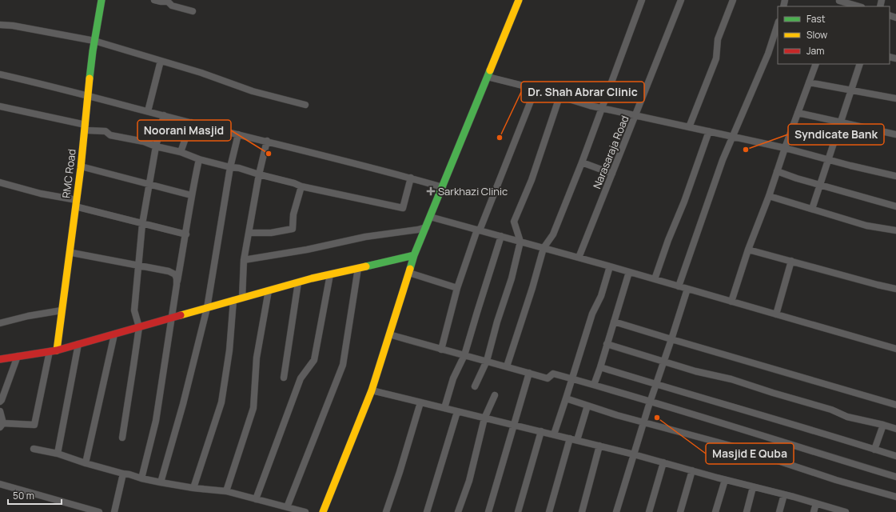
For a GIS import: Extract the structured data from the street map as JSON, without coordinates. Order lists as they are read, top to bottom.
{
  "streets": {
    "main road": ["RMC Road"],
    "street": ["Narasaraja Road"]
  },
  "places": {
    "other": [
      "Dr. Shah Abrar Clinic",
      "Syndicate Bank",
      "Noorani Masjid",
      "Masjid E Quba"
    ],
    "health": ["Sarkhazi Clinic"]
  },
  "legend": ["Fast", "Slow", "Jam"],
  "scale_bar": "50 m"
}
